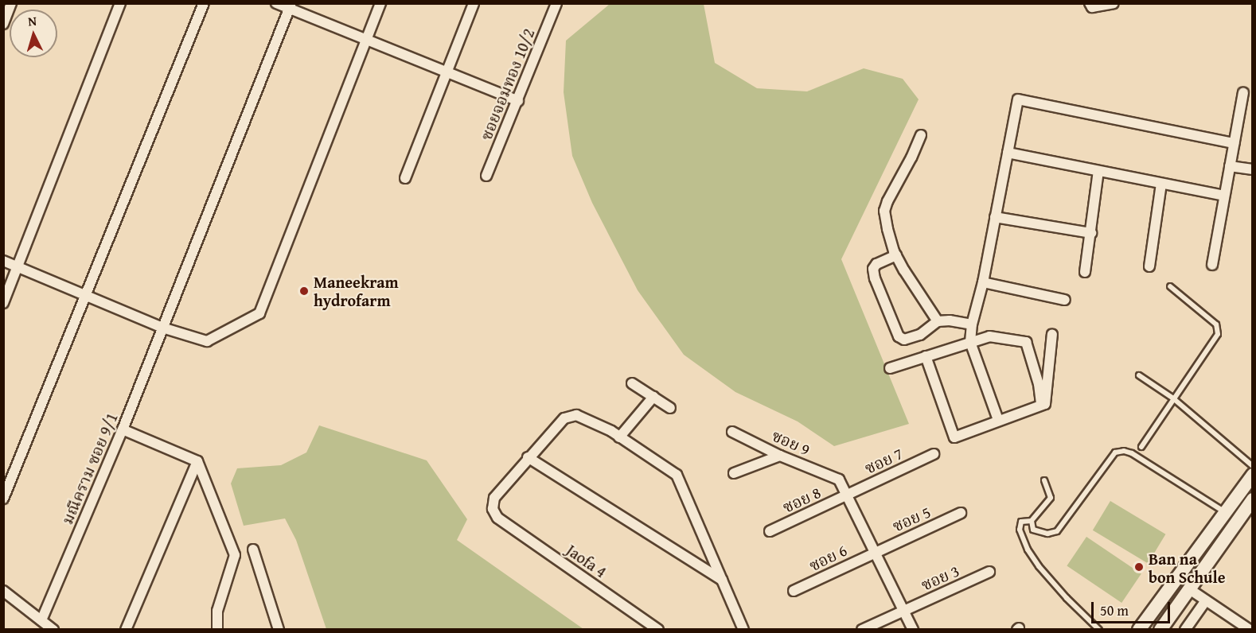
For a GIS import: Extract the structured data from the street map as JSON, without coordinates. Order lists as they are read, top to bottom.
{
  "streets": {
    "street": [
      "ซอยจอมทอง 10/2",
      "ซอย 9",
      "ซอย 7",
      "มณีคราม ซอย 9/1",
      "ซอย 8",
      "ซอย 5",
      "ซอย 6",
      "Jaofa 4",
      "ซอย 3"
    ]
  },
  "crossings": [
    ["ซอย 9", "ซอย 7"],
    ["ซอย 9", "ซอย 8"],
    ["ซอย 7", "ซอย 8"],
    ["ซอย 5", "ซอย 6"]
  ],
  "places": ["Maneekram hydrofarm", "Ban na bon Schule"],
  "scale_bar": "50 m",
  "north": "top"
}
